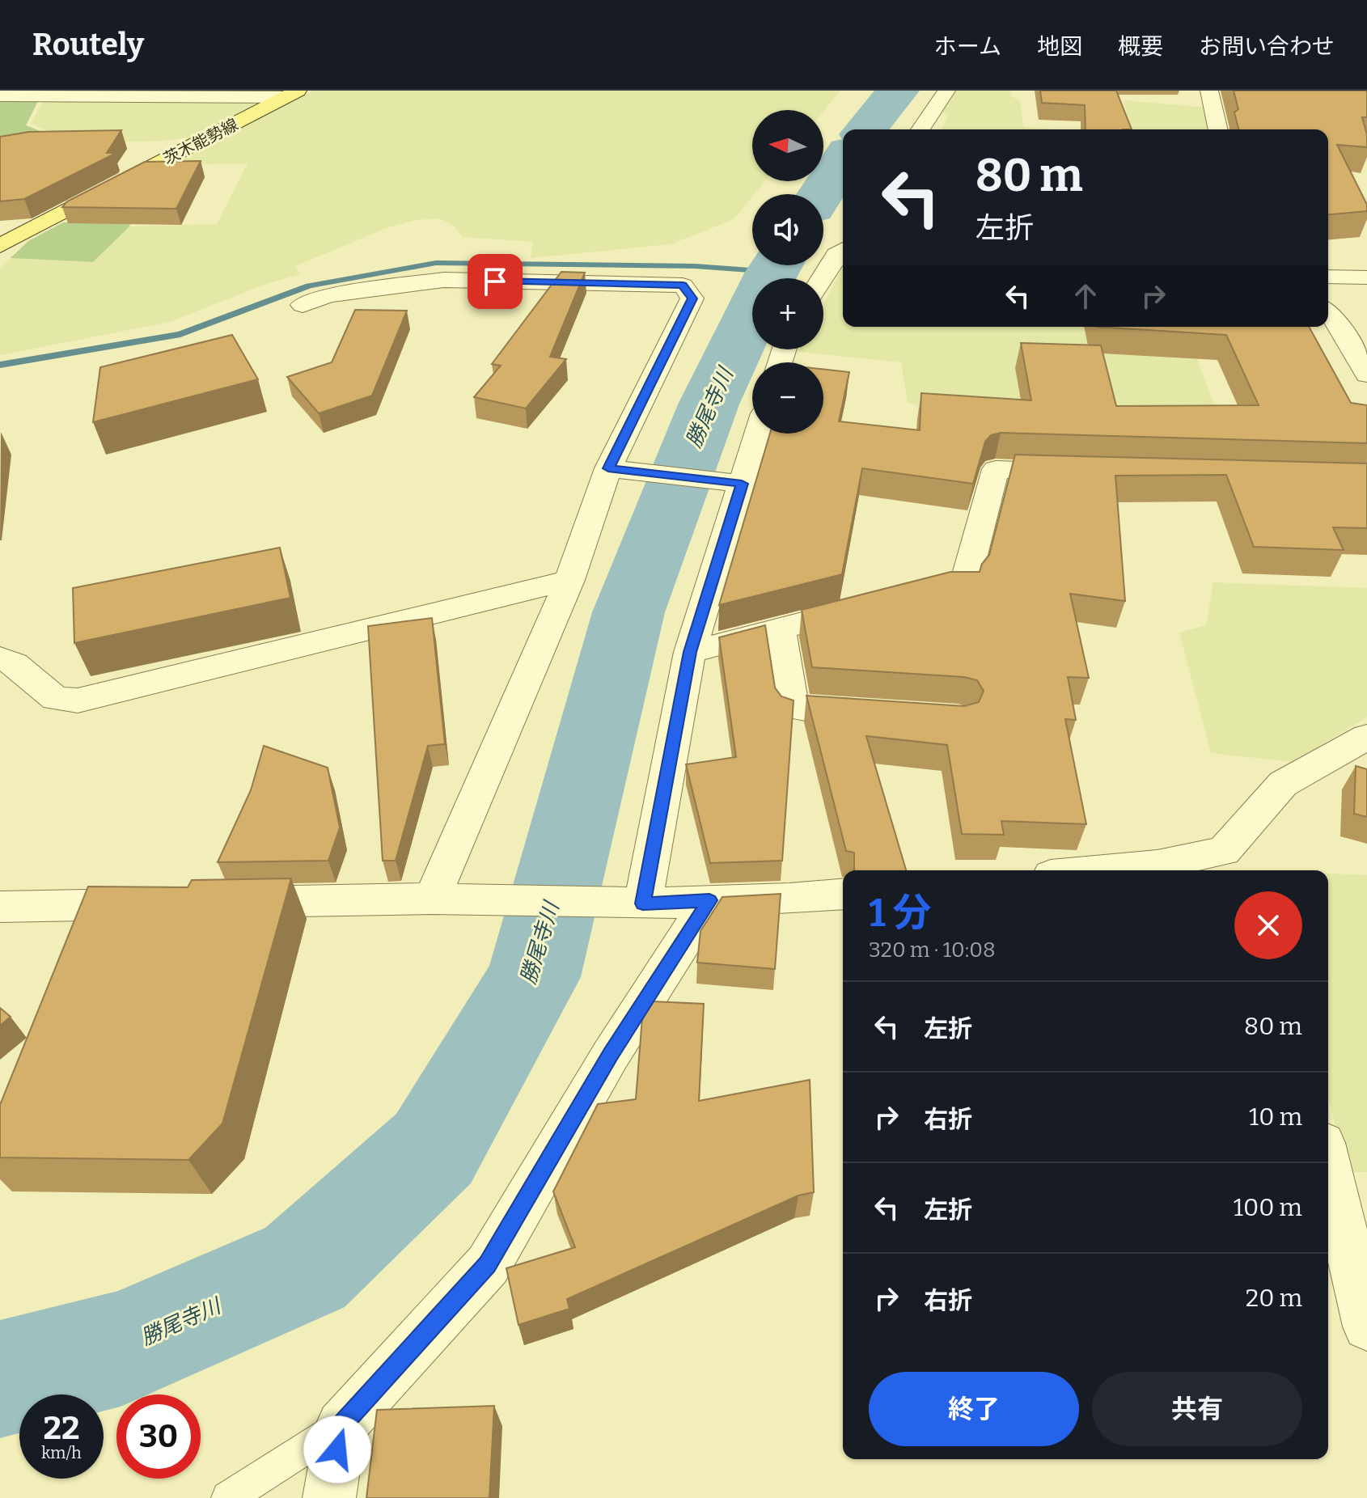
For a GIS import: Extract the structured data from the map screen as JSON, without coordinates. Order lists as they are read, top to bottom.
{
  "streets": {
    "main road": ["茨木能勢線"]
  },
  "water": ["勝尾寺川"],
  "north": "left",
  "page": {
    "header": "Routely",
    "nav": [
      "ホーム",
      "地図",
      "概要",
      "お問い合わせ"
    ],
    "map_buttons": ["+", "−"],
    "turn": ["80 m", "左折"],
    "heading": ["1 分", "320 m · 10:08"],
    "list": [
      {
        "name": "左折",
        "value": "80 m"
      },
      {
        "name": "右折",
        "value": "10 m"
      },
      {
        "name": "左折",
        "value": "100 m"
      },
      {
        "name": "右折",
        "value": "20 m"
      }
    ],
    "buttons": ["終了", "共有"],
    "speed": "22 km/h",
    "limit": "30"
  }
}
